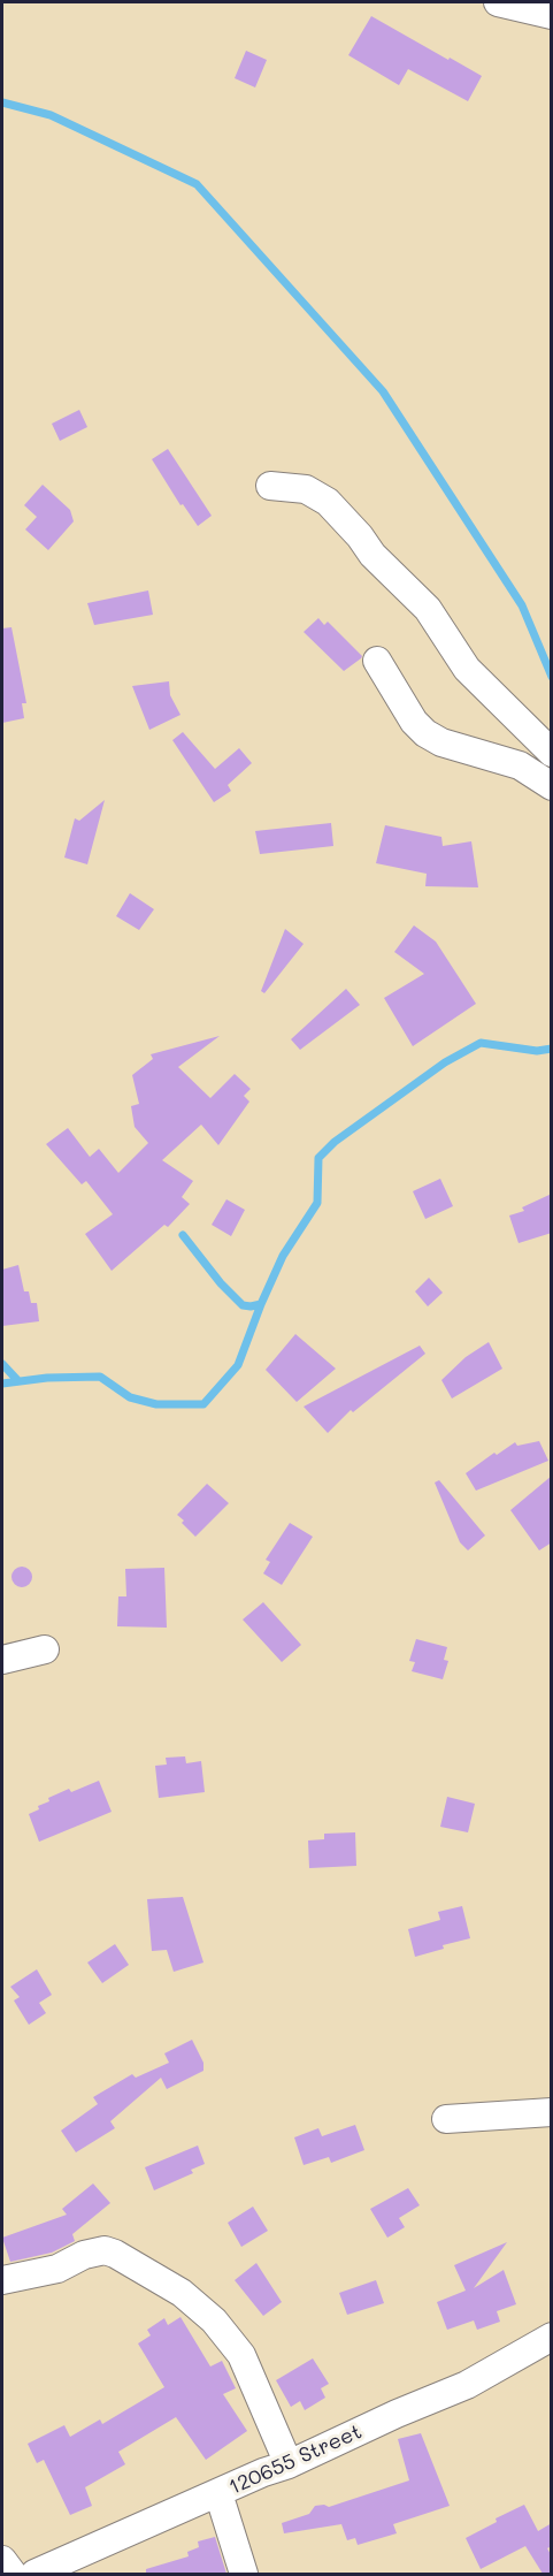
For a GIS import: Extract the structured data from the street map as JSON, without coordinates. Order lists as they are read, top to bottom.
{
  "streets": {
    "street": ["120655 Street"]
  }
}
